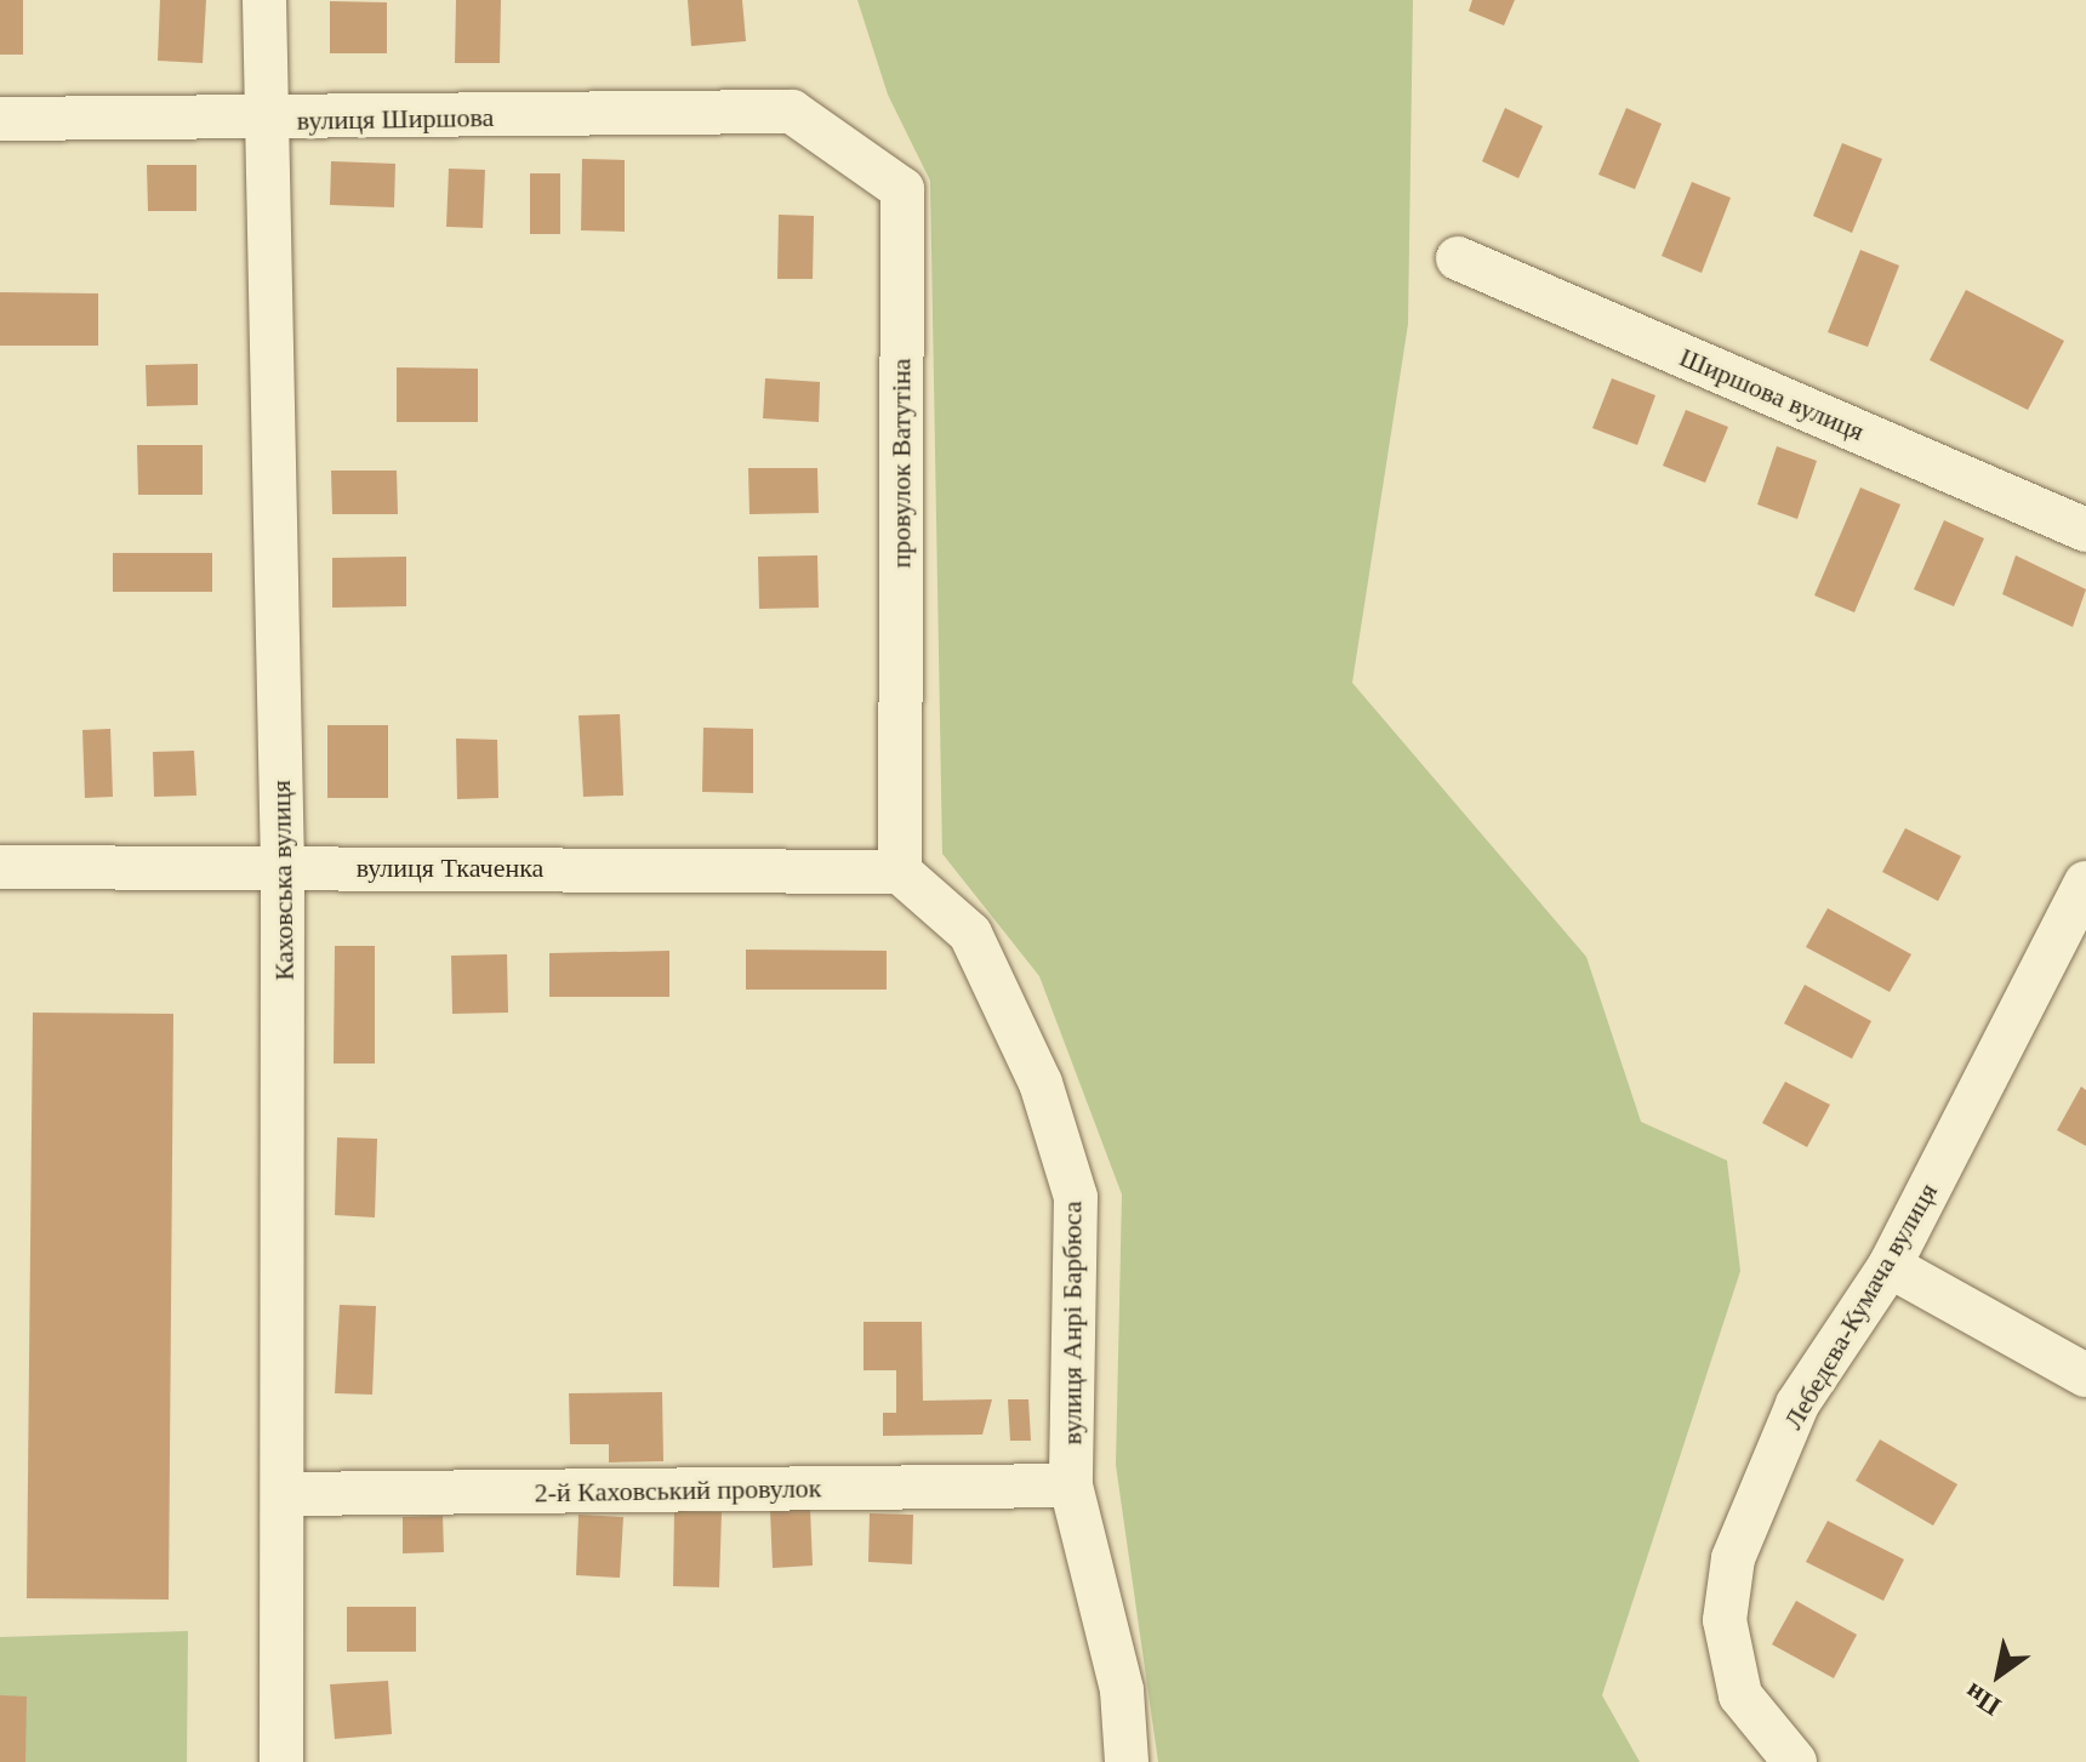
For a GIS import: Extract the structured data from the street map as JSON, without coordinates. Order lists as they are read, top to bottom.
{
  "streets": {
    "street": [
      "вулиця Ширшова",
      "Ширшова вулиця",
      "провулок Ватутіна",
      "вулиця Ткаченка",
      "Каховська вулиця",
      "Лебедєва-Кумача вулиця",
      "вулиця Анрі Барбюса",
      "2-й Каховський провулок"
    ]
  },
  "crossings": [
    ["вулиця Ширшова", "провулок Ватутіна"],
    ["вулиця Ширшова", "Каховська вулиця"],
    ["провулок Ватутіна", "вулиця Ткаченка"],
    ["провулок Ватутіна", "вулиця Анрі Барбюса"],
    ["вулиця Ткаченка", "Каховська вулиця"],
    ["вулиця Ткаченка", "вулиця Анрі Барбюса"],
    ["Каховська вулиця", "2-й Каховський провулок"],
    ["вулиця Анрі Барбюса", "2-й Каховський провулок"]
  ],
  "north": "bottom left"
}
